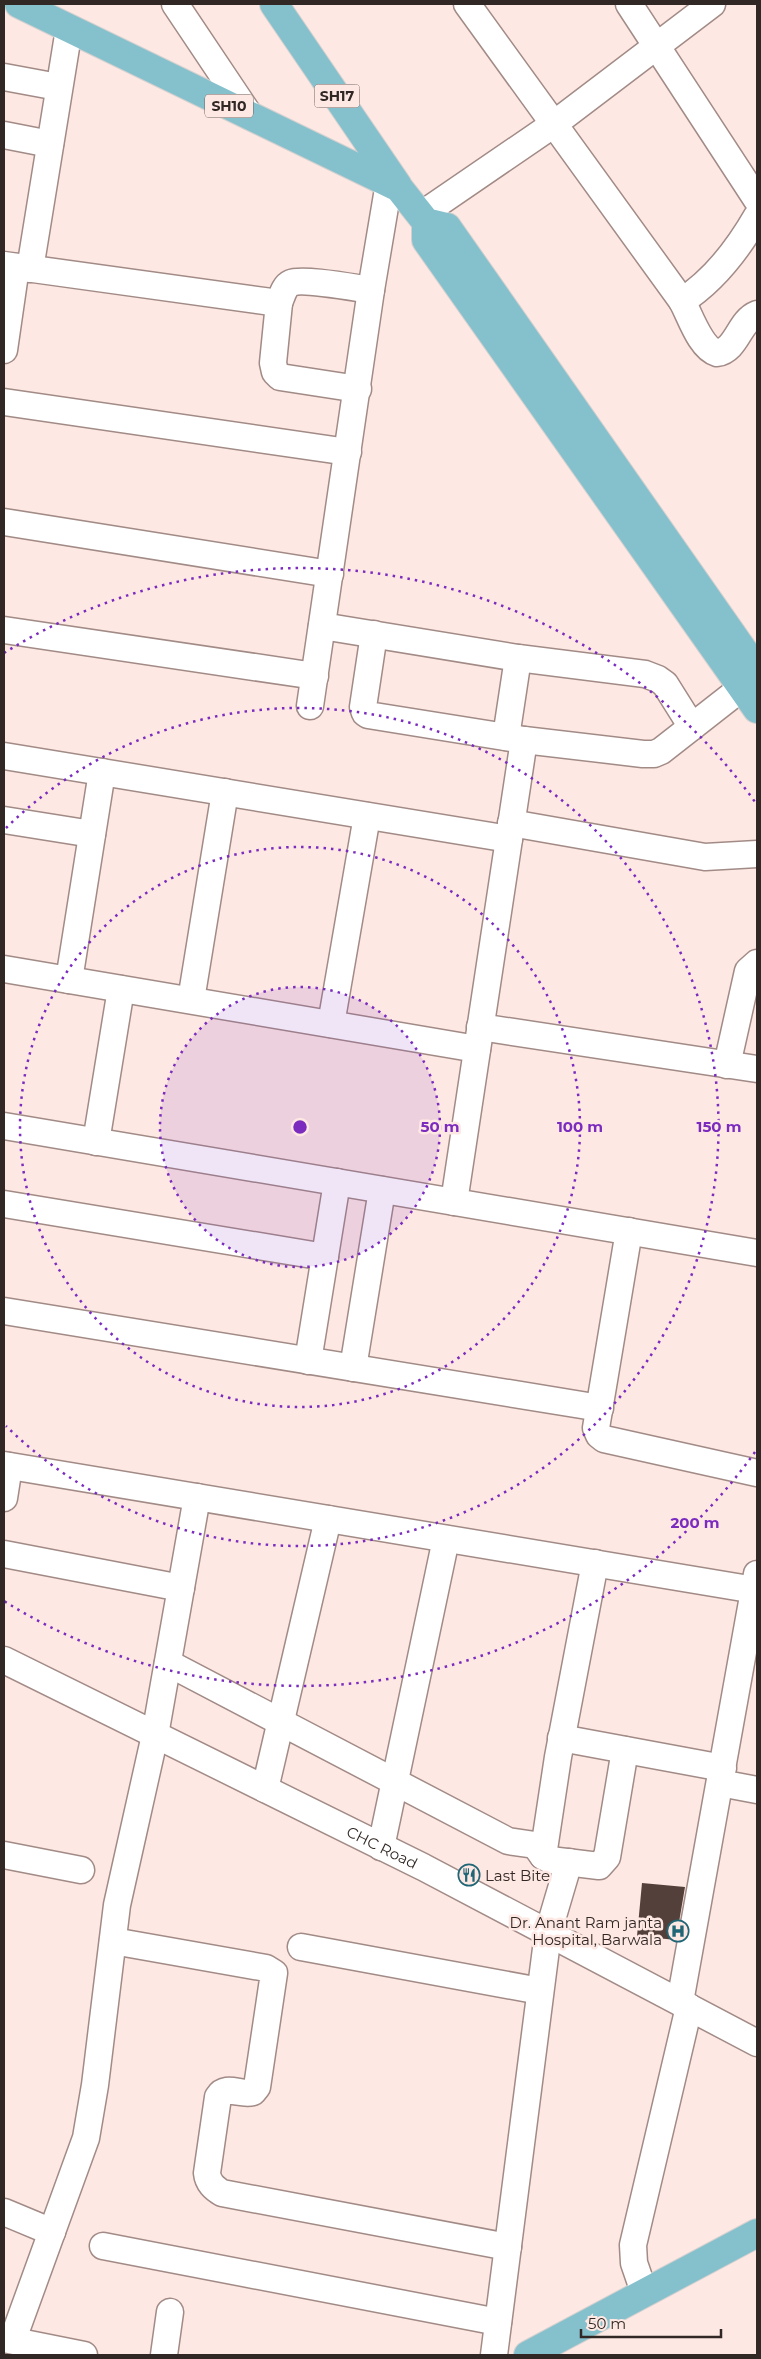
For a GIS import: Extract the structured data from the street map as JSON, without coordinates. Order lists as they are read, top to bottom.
{
  "streets": {
    "main road": ["SH17", "SH10"],
    "street": ["CHC Road"]
  },
  "crossings": [
    ["SH17", "SH10"]
  ],
  "places": {
    "restaurant": ["Last Bite"],
    "hospital": ["Dr. Anant Ram janta Hospital, Barwala"]
  },
  "scale_bar": "50 m",
  "rings": [
    "50 m",
    "100 m",
    "150 m",
    "200 m"
  ]
}
